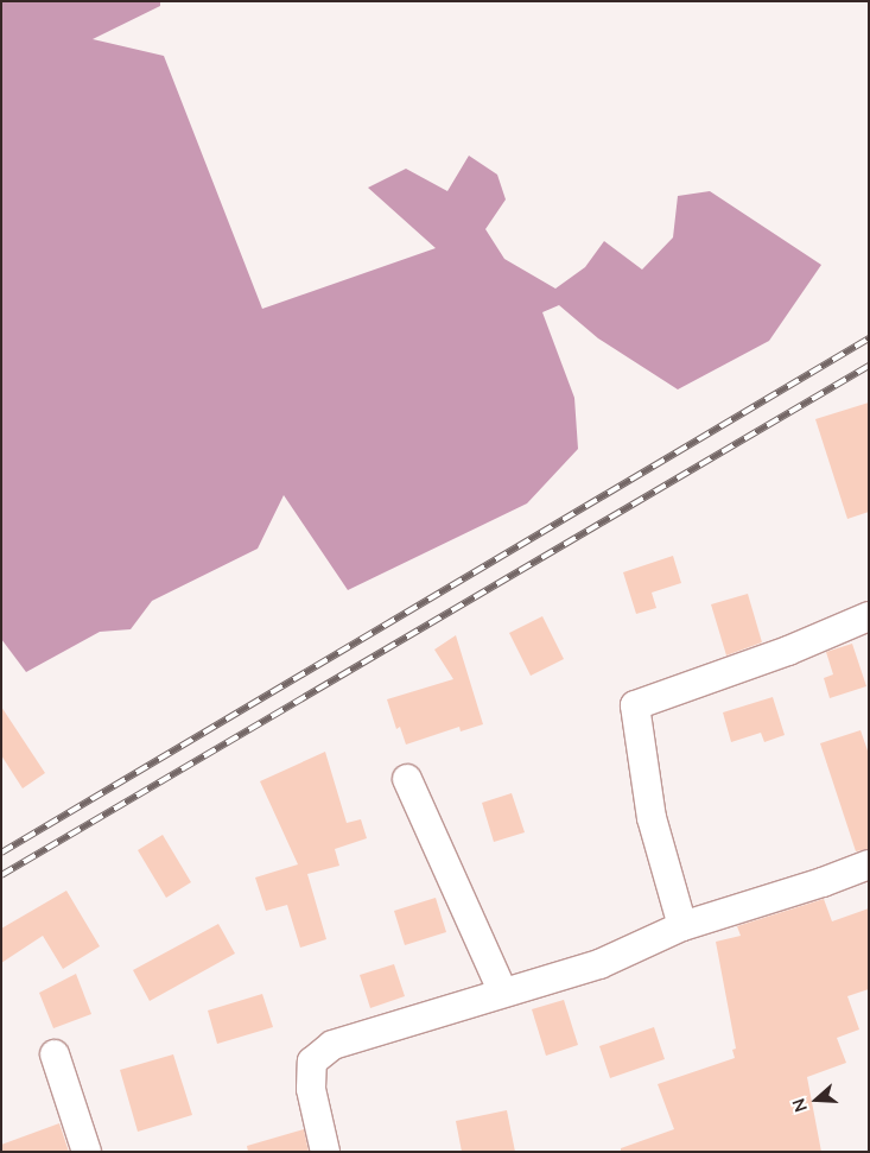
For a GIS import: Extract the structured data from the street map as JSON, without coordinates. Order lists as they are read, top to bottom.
{
  "north": "left"
}
